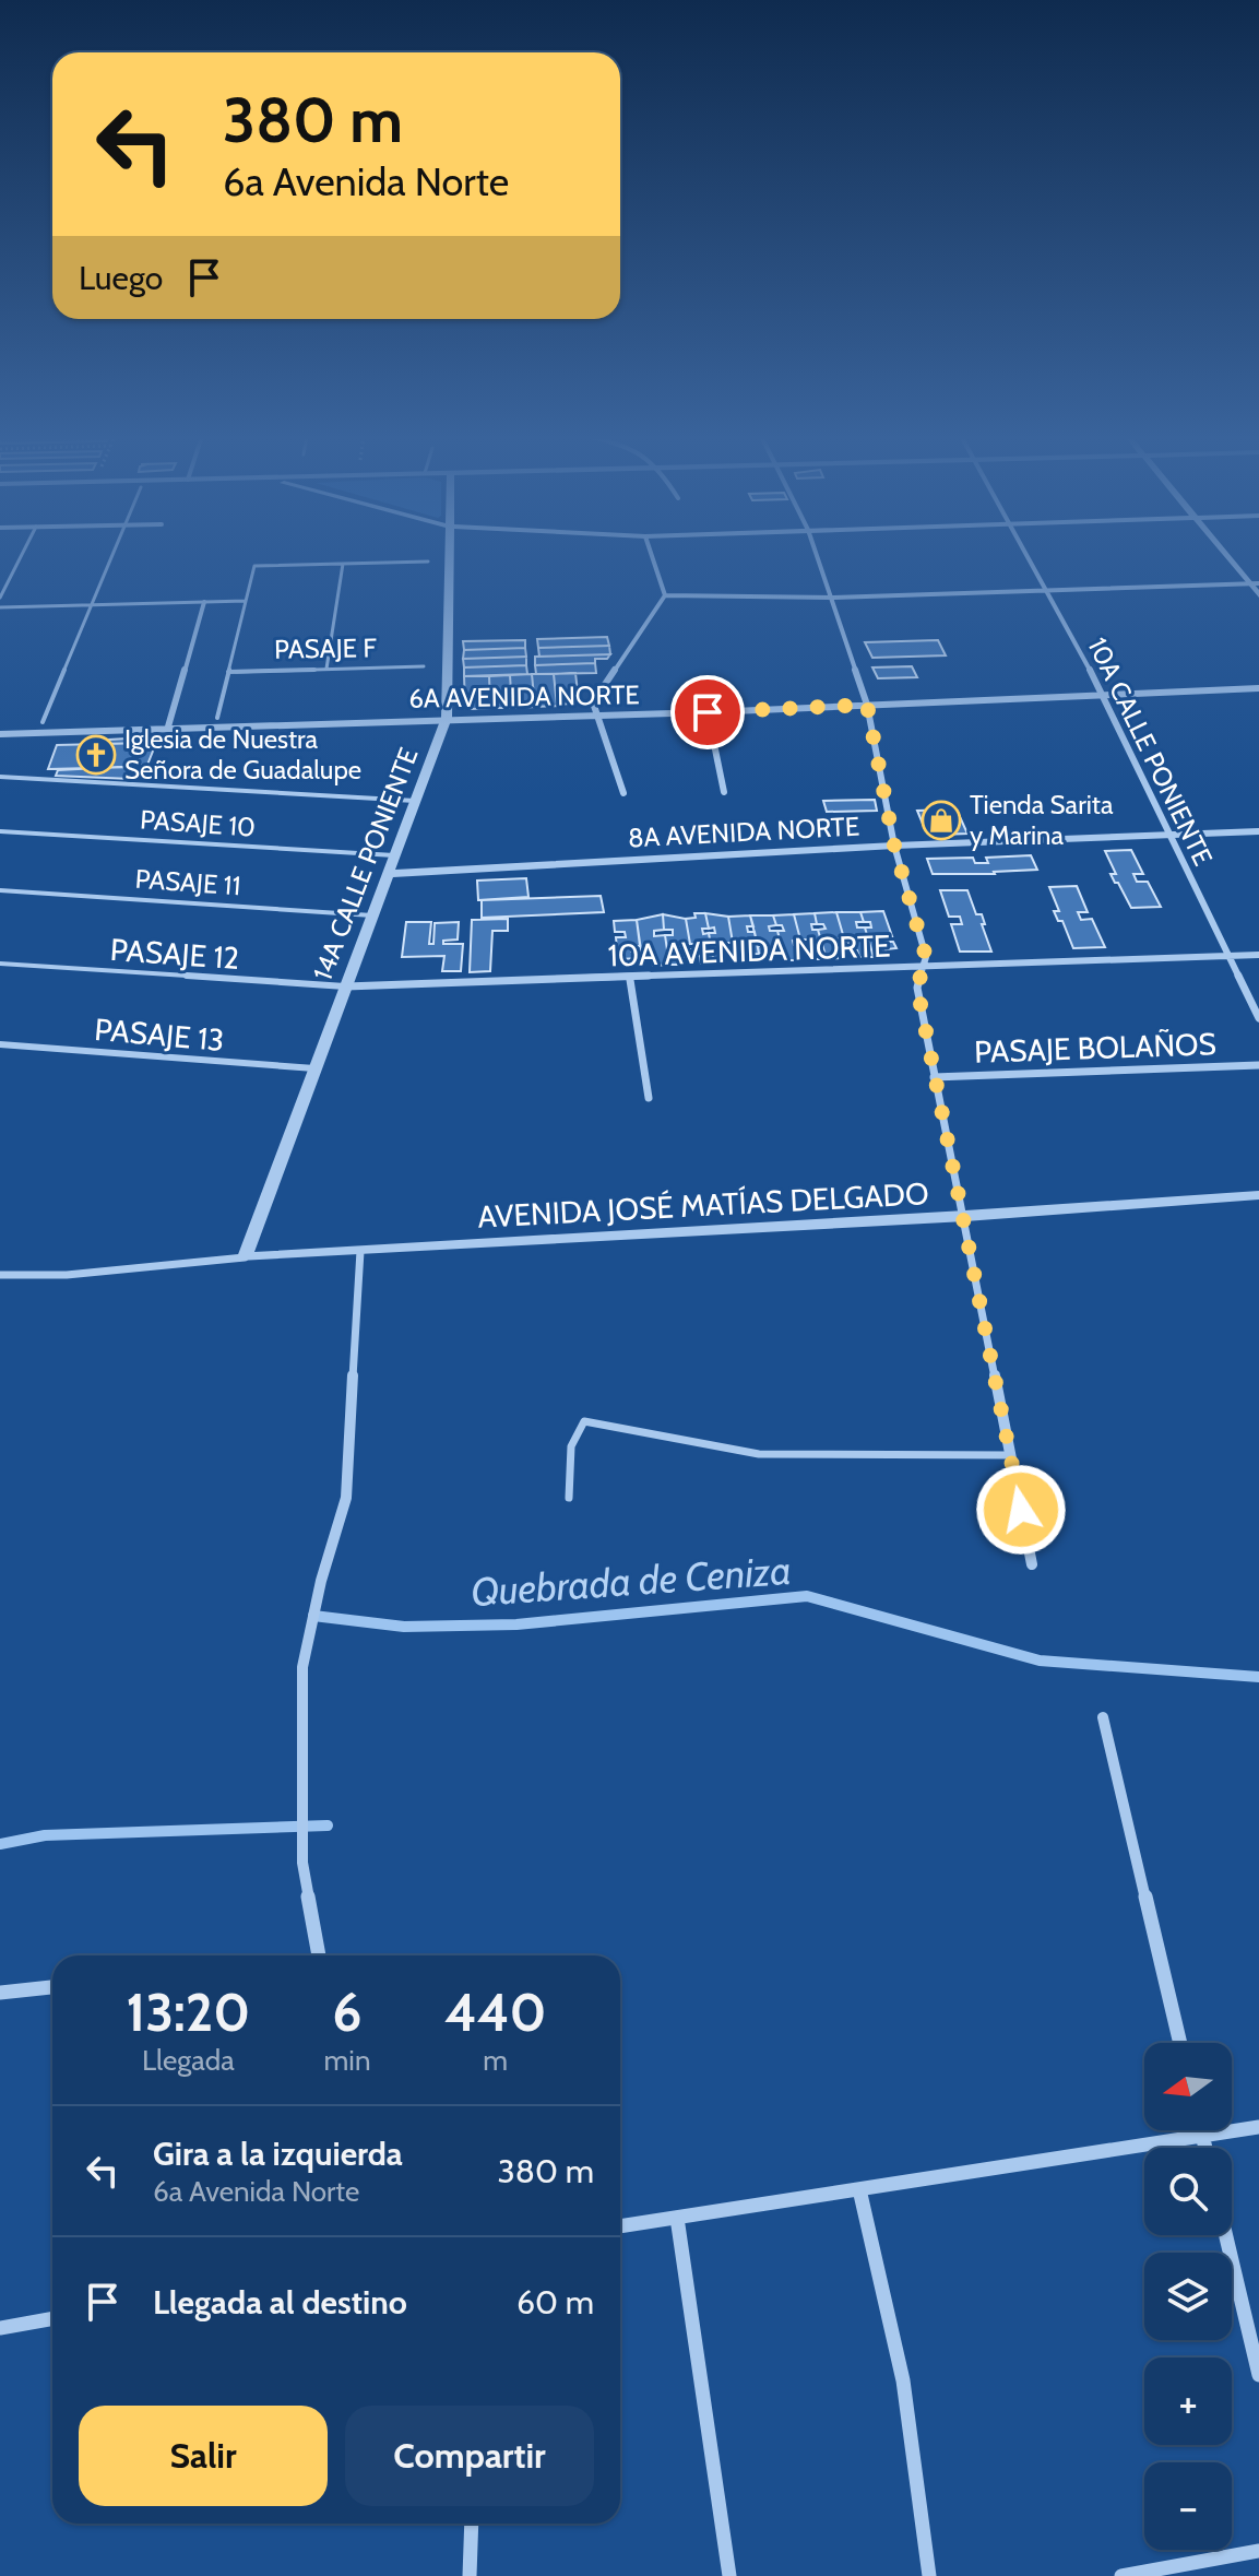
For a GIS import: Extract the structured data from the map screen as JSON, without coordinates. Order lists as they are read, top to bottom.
{
  "streets": {
    "street": [
      "6A AVENIDA NORTE",
      "10A CALLE PONIENTE",
      "8A AVENIDA NORTE",
      "14A CALLE PONIENTE",
      "10A AVENIDA NORTE",
      "PASAJE BOLAÑOS",
      "AVENIDA JOSÉ MATÍAS DELGADO"
    ],
    "lane": [
      "PASAJE F",
      "PASAJE 10",
      "PASAJE 11",
      "PASAJE 12",
      "PASAJE 13"
    ]
  },
  "crossings": [
    ["6A AVENIDA NORTE", "10A CALLE PONIENTE"],
    ["6A AVENIDA NORTE", "14A CALLE PONIENTE"],
    ["10A CALLE PONIENTE", "8A AVENIDA NORTE"],
    ["10A CALLE PONIENTE", "10A AVENIDA NORTE"],
    ["PASAJE 10", "14A CALLE PONIENTE"],
    ["8A AVENIDA NORTE", "14A CALLE PONIENTE"],
    ["14A CALLE PONIENTE", "PASAJE 11"],
    ["14A CALLE PONIENTE", "10A AVENIDA NORTE"],
    ["14A CALLE PONIENTE", "PASAJE 12"],
    ["14A CALLE PONIENTE", "PASAJE 13"],
    ["14A CALLE PONIENTE", "AVENIDA JOSÉ MATÍAS DELGADO"],
    ["10A AVENIDA NORTE", "PASAJE 12"]
  ],
  "water": ["Quebrada de Ceniza"],
  "places": {
    "church": ["Iglesia de Nuestra Señora de Guadalupe"],
    "shop": ["Tienda Sarita y Marina"]
  },
  "north": "left",
  "page": {
    "turn": ["380 m", "6a Avenida Norte"],
    "then": "Luego",
    "eta": [
      "13:20",
      "Llegada",
      "6",
      "min",
      "440",
      "m"
    ],
    "map_buttons": ["+", "−"],
    "list": [
      {
        "name": "Gira a la izquierda",
        "note": "6a Avenida Norte",
        "value": "380 m"
      },
      {
        "name": "Llegada al destino",
        "value": "60 m"
      }
    ],
    "buttons": ["Salir", "Compartir"]
  }
}
